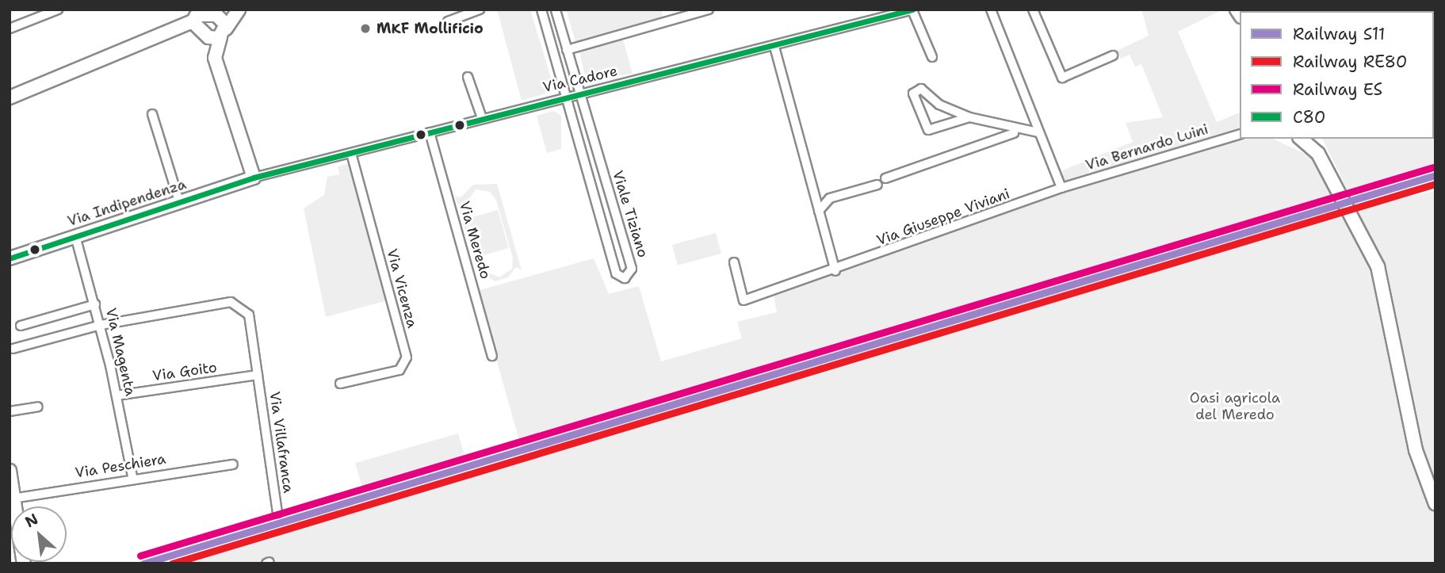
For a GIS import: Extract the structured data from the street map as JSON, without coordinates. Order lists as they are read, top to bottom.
{
  "streets": {
    "street": [
      "Via Cadore",
      "Via Bernardo Luini",
      "Via Indipendenza",
      "Viale Tiziano",
      "Via Giuseppe Viviani",
      "Via Meredo",
      "Via Vicenza",
      "Via Magenta",
      "Via Goito",
      "Via Villafranca",
      "Via Peschiera"
    ]
  },
  "crossings": [
    ["Via Cadore", "Via Indipendenza"],
    ["Via Cadore", "Viale Tiziano"],
    ["Via Cadore", "Via Meredo"],
    ["Via Cadore", "Via Vicenza"],
    ["Via Bernardo Luini", "Via Giuseppe Viviani"],
    ["Via Indipendenza", "Via Magenta"],
    ["Via Magenta", "Via Goito"],
    ["Via Magenta", "Via Villafranca"],
    ["Via Magenta", "Via Peschiera"],
    ["Via Goito", "Via Villafranca"]
  ],
  "parks": ["Oasi agricola del Meredo"],
  "places": ["MKF Mollificio"],
  "lines": [
    "transit line C80",
    "rail line ES",
    "rail line S11",
    "rail line RE80"
  ],
  "legend": [
    "Railway S11",
    "Railway RE80",
    "Railway ES",
    "C80"
  ],
  "north": "top left"
}
